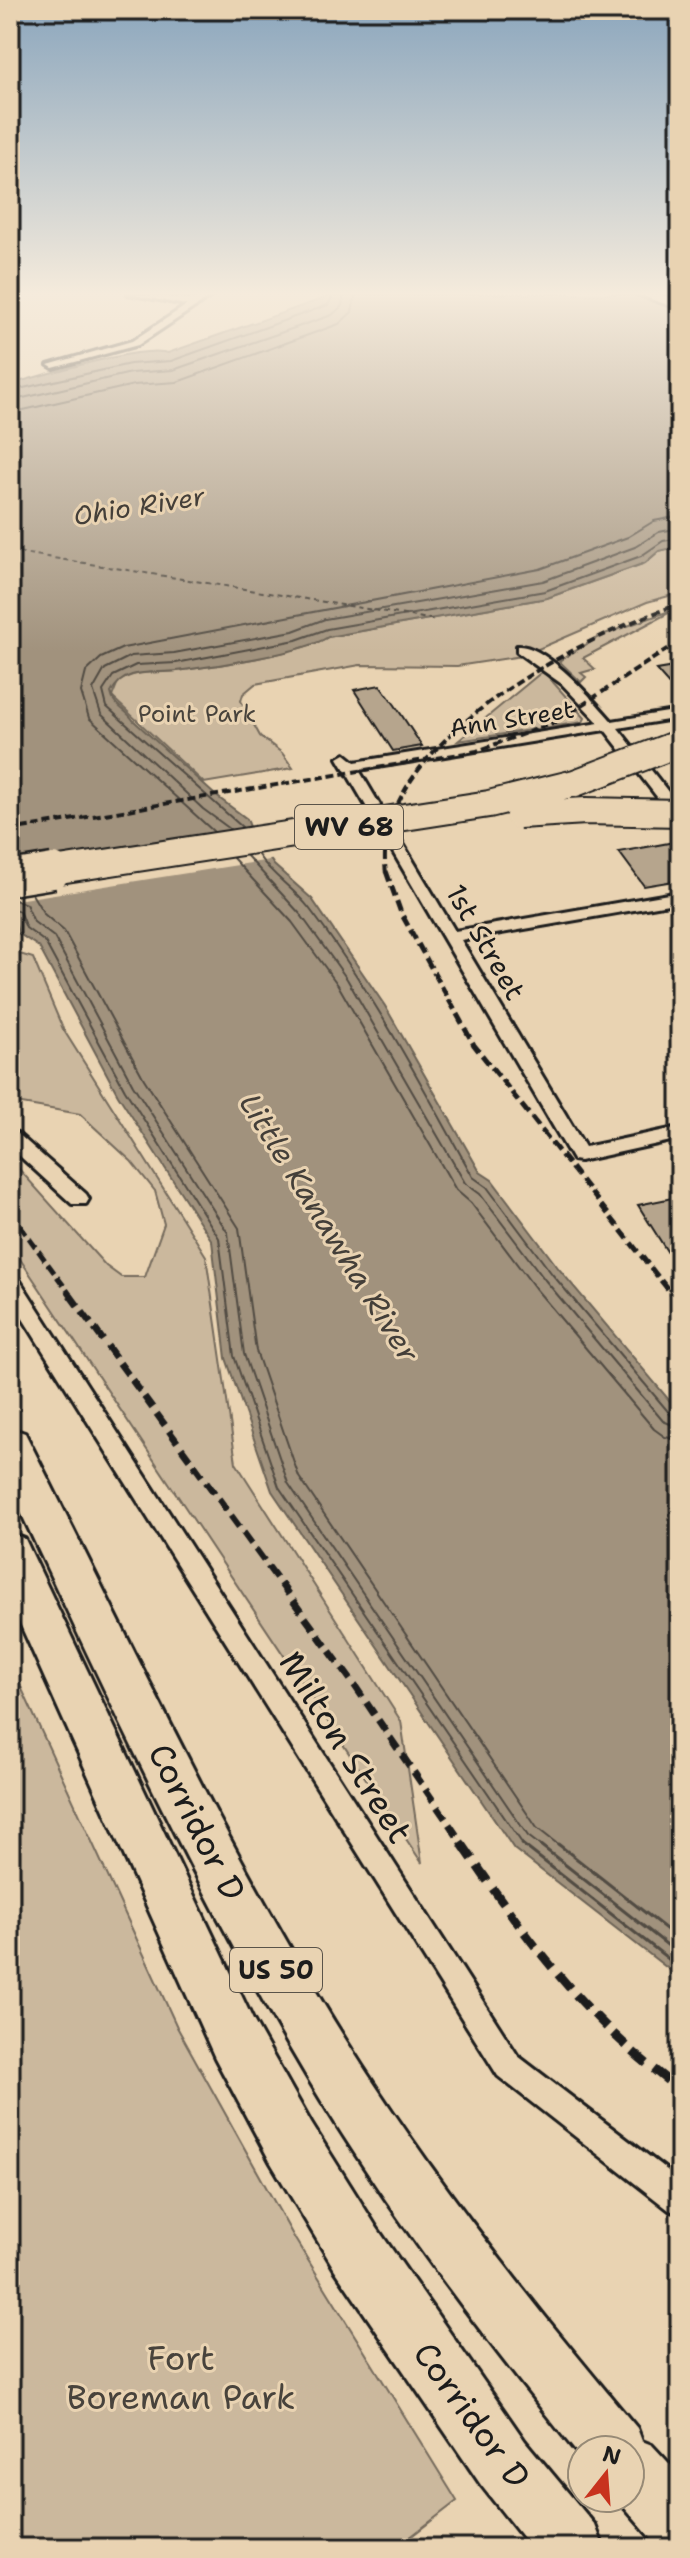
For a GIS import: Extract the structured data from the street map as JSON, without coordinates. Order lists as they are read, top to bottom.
{
  "streets": {
    "highway": ["WV 68", "Corridor D", "US 50"],
    "street": ["Ann Street", "1st Street", "Milton Street"]
  },
  "crossings": [
    ["Ann Street", "1st Street"]
  ],
  "water": ["Ohio River", "Little Kanawha River"],
  "parks": ["Point Park", "Fort Boreman Park"],
  "north": "top"
}
